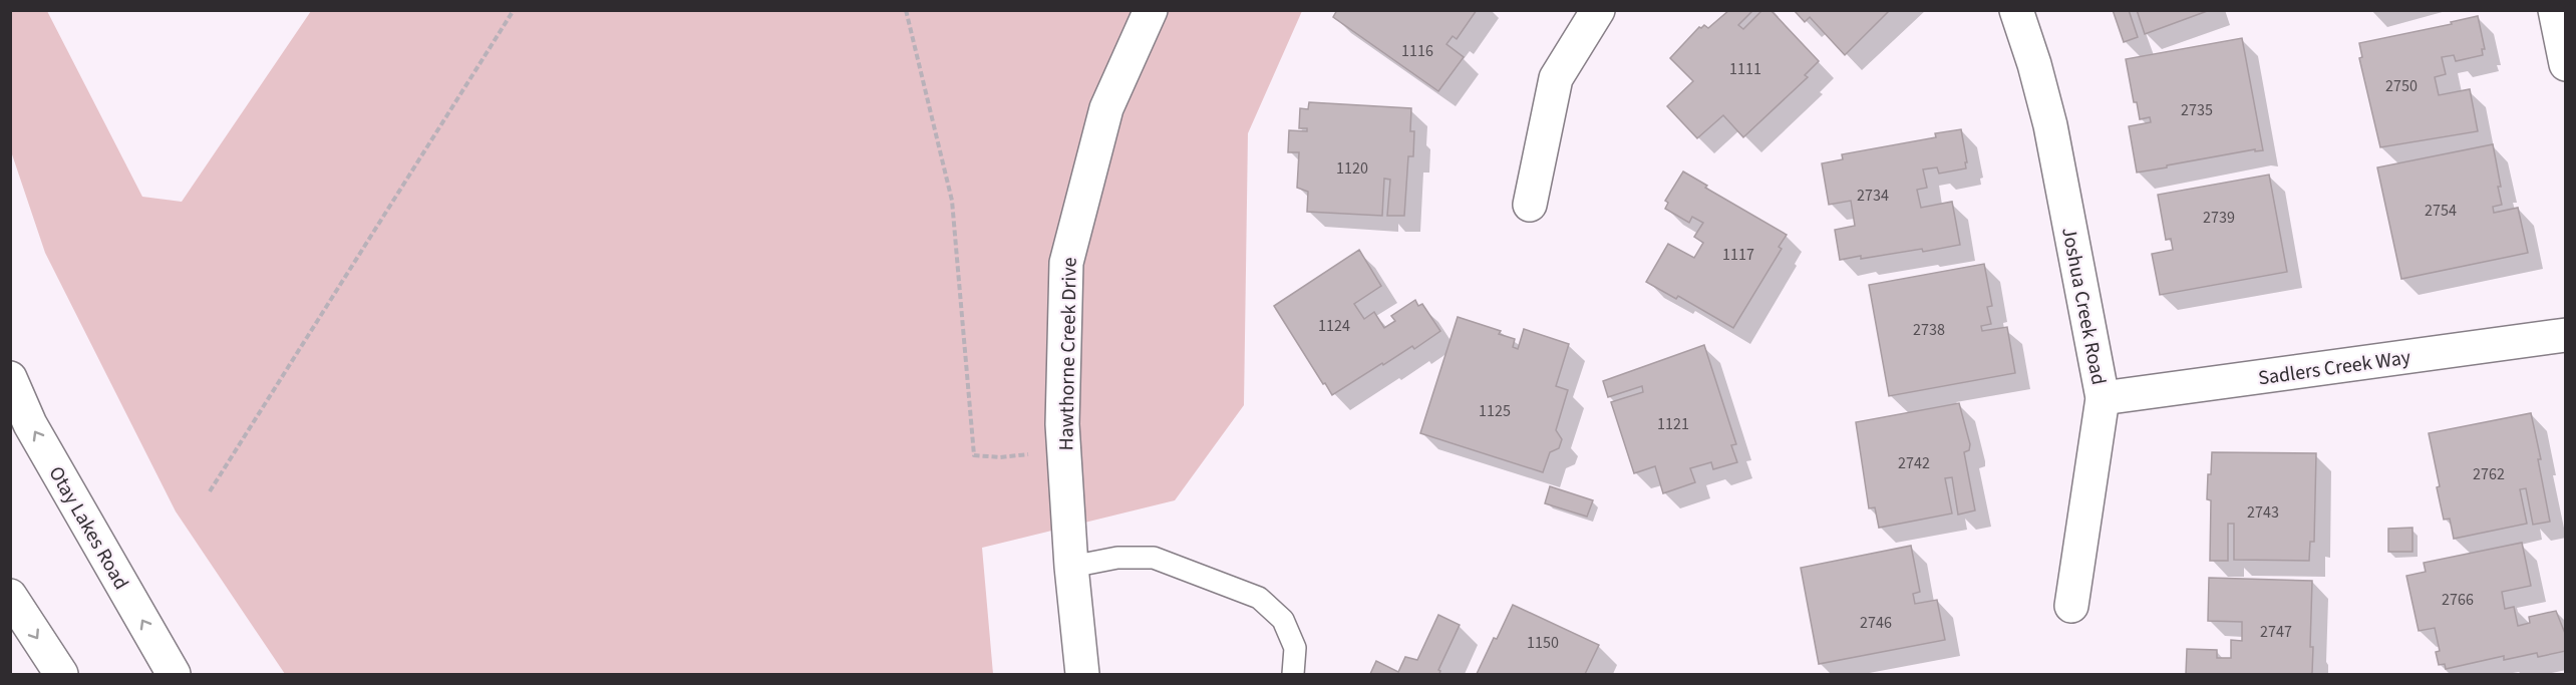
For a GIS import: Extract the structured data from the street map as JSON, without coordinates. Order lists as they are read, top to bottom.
{
  "streets": {
    "street": [
      "Joshua Creek Road",
      "Hawthorne Creek Drive",
      "Sadlers Creek Way",
      "Otay Lakes Road"
    ]
  },
  "crossings": [
    ["Joshua Creek Road", "Sadlers Creek Way"]
  ],
  "one_way": ["Otay Lakes Road"],
  "house_numbers": [
    "1116",
    "1111",
    "2750",
    "2735",
    "1120",
    "2734",
    "2754",
    "2739",
    "1117",
    "1124",
    "2738",
    "1125",
    "1121",
    "2742",
    "2762",
    "2743",
    "2766",
    "2746",
    "2747",
    "1150"
  ]
}
